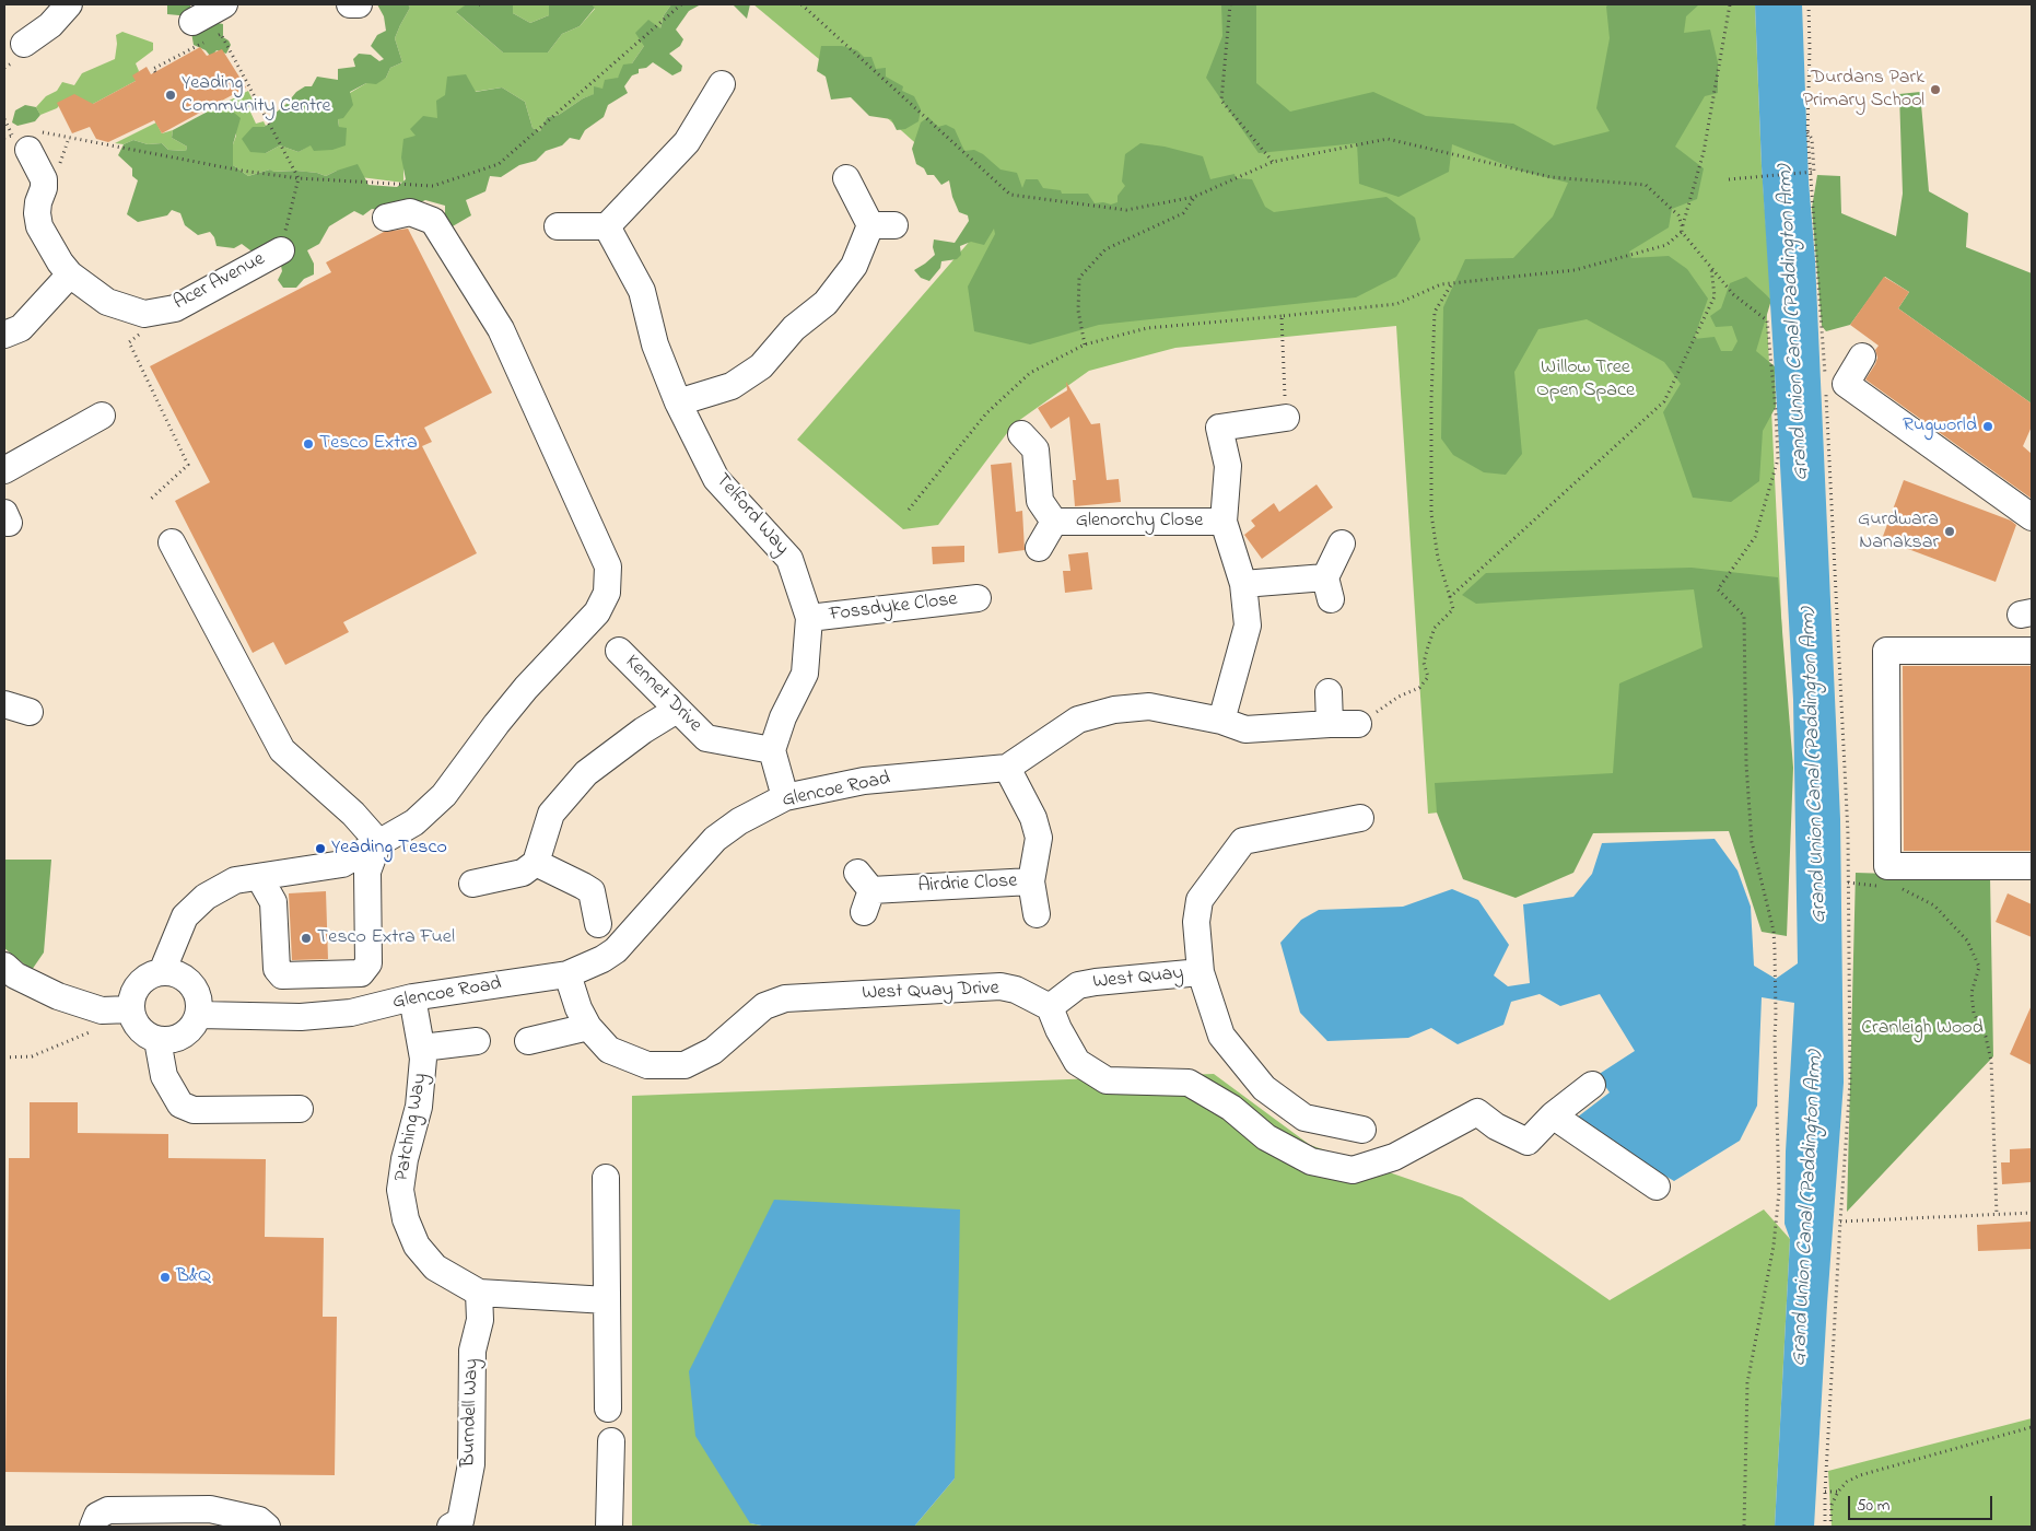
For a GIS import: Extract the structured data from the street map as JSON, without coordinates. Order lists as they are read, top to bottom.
{
  "streets": {
    "street": [
      "Acer Avenue",
      "Telford Way",
      "Glenorchy Close",
      "Fossdyke Close",
      "Kennet Drive",
      "Glencoe Road",
      "Airdrie Close",
      "West Quay",
      "West Quay Drive",
      "Patching Way",
      "Burndell Way"
    ]
  },
  "crossings": [
    ["Telford Way", "Fossdyke Close"],
    ["Telford Way", "Kennet Drive"],
    ["Glencoe Road", "Airdrie Close"],
    ["Glencoe Road", "West Quay Drive"],
    ["Glencoe Road", "Patching Way"],
    ["West Quay", "West Quay Drive"],
    ["Patching Way", "Burndell Way"]
  ],
  "water": ["Grand Union Canal (Paddington Arm)"],
  "parks": ["Willow Tree Open Space", "Cranleigh Wood"],
  "places": [
    "Durdans Park Primary School",
    "Yeading Community Centre",
    "Rugworld",
    "Tesco Extra",
    "Gurdwara Nanaksar",
    "Yeading Tesco",
    "Tesco Extra Fuel",
    "B&Q"
  ],
  "scale_bar": "50 m"
}
